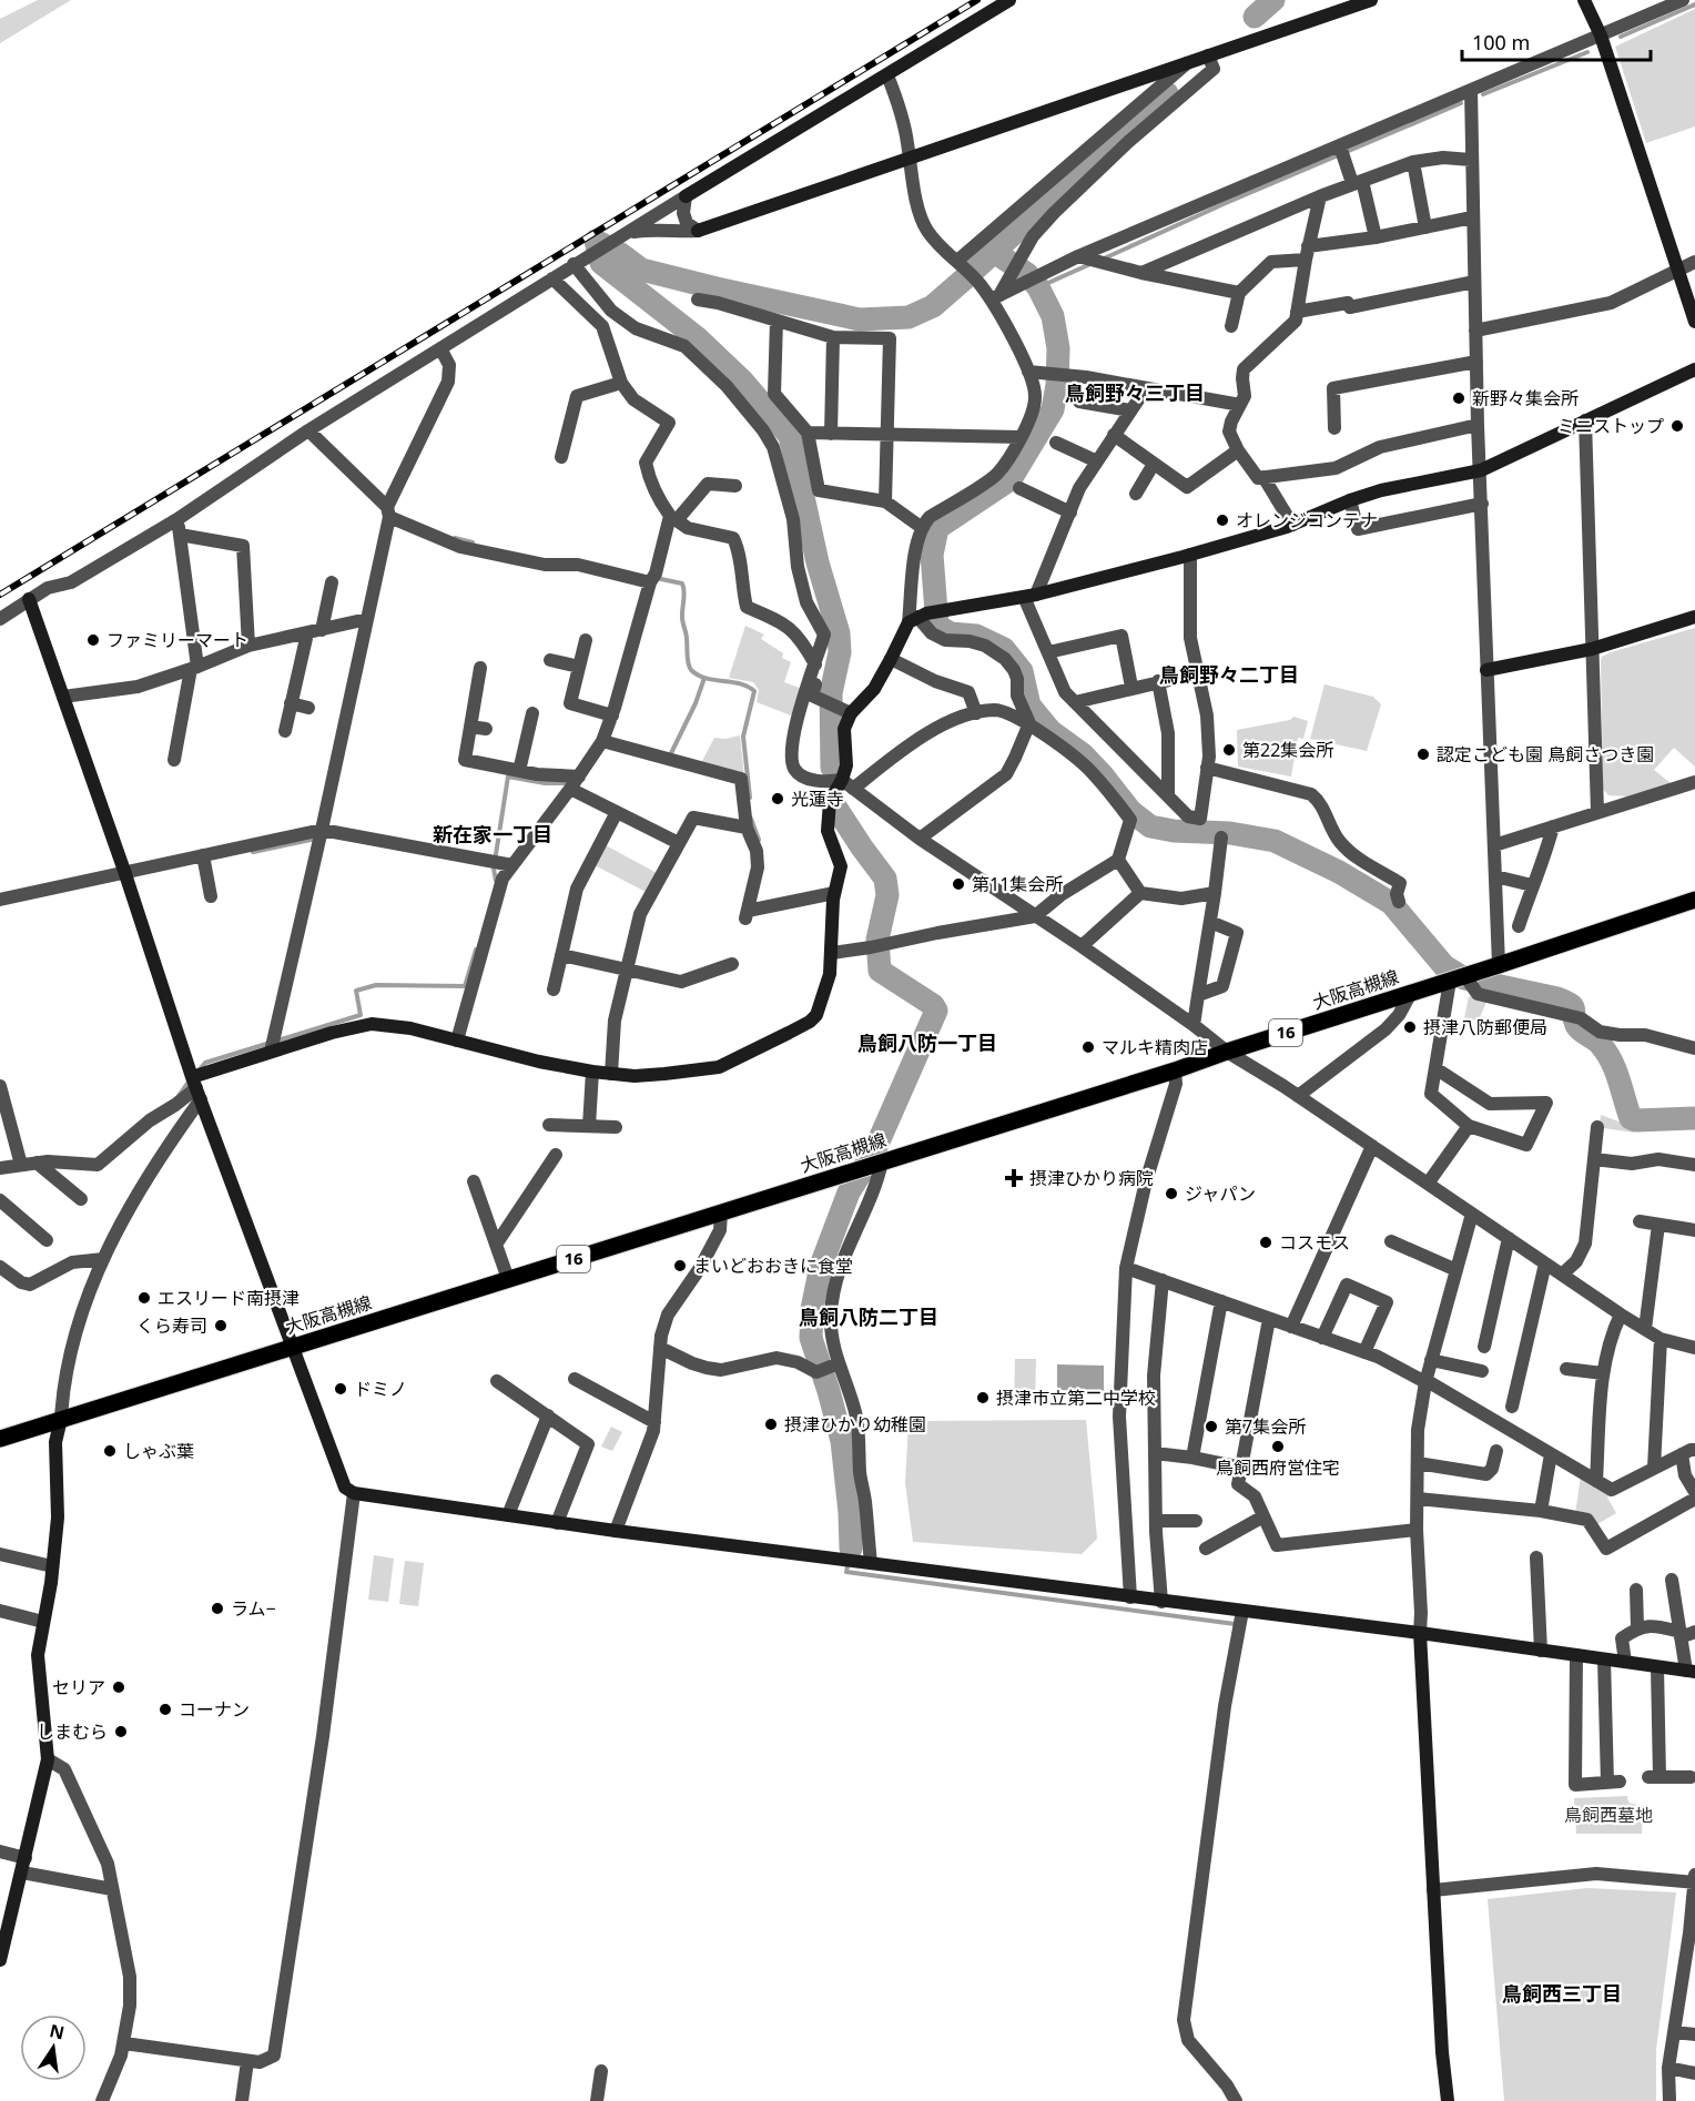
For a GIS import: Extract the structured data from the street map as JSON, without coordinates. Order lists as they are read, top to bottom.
{
  "streets": {
    "main road": ["大阪高槻線", "16"]
  },
  "districts": [
    "鳥飼野々三丁目",
    "鳥飼野々二丁目",
    "新在家一丁目",
    "鳥飼八防一丁目",
    "鳥飼八防二丁目",
    "鳥飼西三丁目"
  ],
  "parks": ["鳥飼西墓地"],
  "places": {
    "other": [
      "新野々集会所",
      "ミニストップ",
      "オレンジコンテナ",
      "ファミリーマート",
      "第22集会所",
      "認定こども園 鳥飼さつき園",
      "光蓮寺",
      "第11集会所",
      "摂津八防郵便局",
      "マルキ精肉店",
      "ジャパン",
      "コスモス",
      "まいどおおきに食堂",
      "エスリード南摂津",
      "くら寿司",
      "ドミノ",
      "摂津市立第二中学校",
      "摂津ひかり幼稚園",
      "第7集会所",
      "鳥飼西府営住宅",
      "しゃぶ葉",
      "ラム−",
      "セリア",
      "コーナン",
      "しまむら"
    ],
    "health": ["摂津ひかり病院"]
  },
  "scale_bar": "100 m",
  "north": "top"
}
